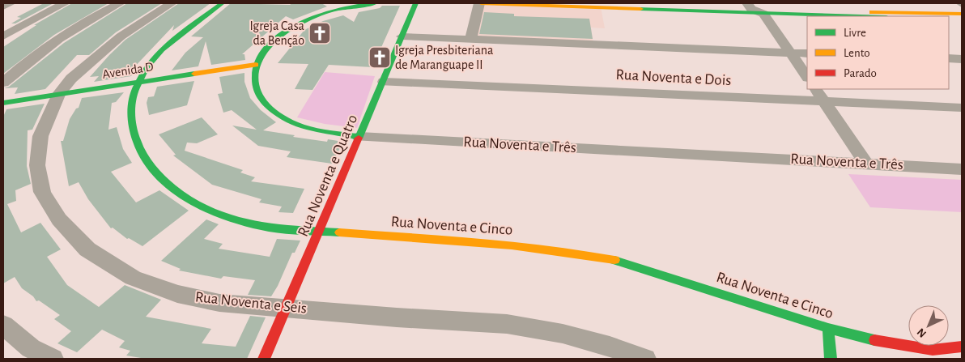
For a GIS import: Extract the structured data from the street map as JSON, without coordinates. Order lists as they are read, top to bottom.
{
  "streets": {
    "street": [
      "Avenida D",
      "Rua Noventa e Dois",
      "Rua Noventa e Três",
      "Rua Noventa e Quatro",
      "Rua Noventa e Cinco",
      "Rua Noventa e Seis"
    ]
  },
  "crossings": [
    ["Avenida D", "Rua Noventa e Três"],
    ["Avenida D", "Rua Noventa e Cinco"],
    ["Avenida D", "Rua Noventa e Seis"],
    ["Rua Noventa e Dois", "Rua Noventa e Quatro"],
    ["Rua Noventa e Três", "Rua Noventa e Quatro"],
    ["Rua Noventa e Quatro", "Rua Noventa e Cinco"],
    ["Rua Noventa e Quatro", "Rua Noventa e Seis"]
  ],
  "places": {
    "church": ["Igreja Casa da Benção", "Igreja Presbiteriana de Maranguape II"]
  },
  "legend": ["Livre", "Lento", "Parado"],
  "north": "bottom left"
}
